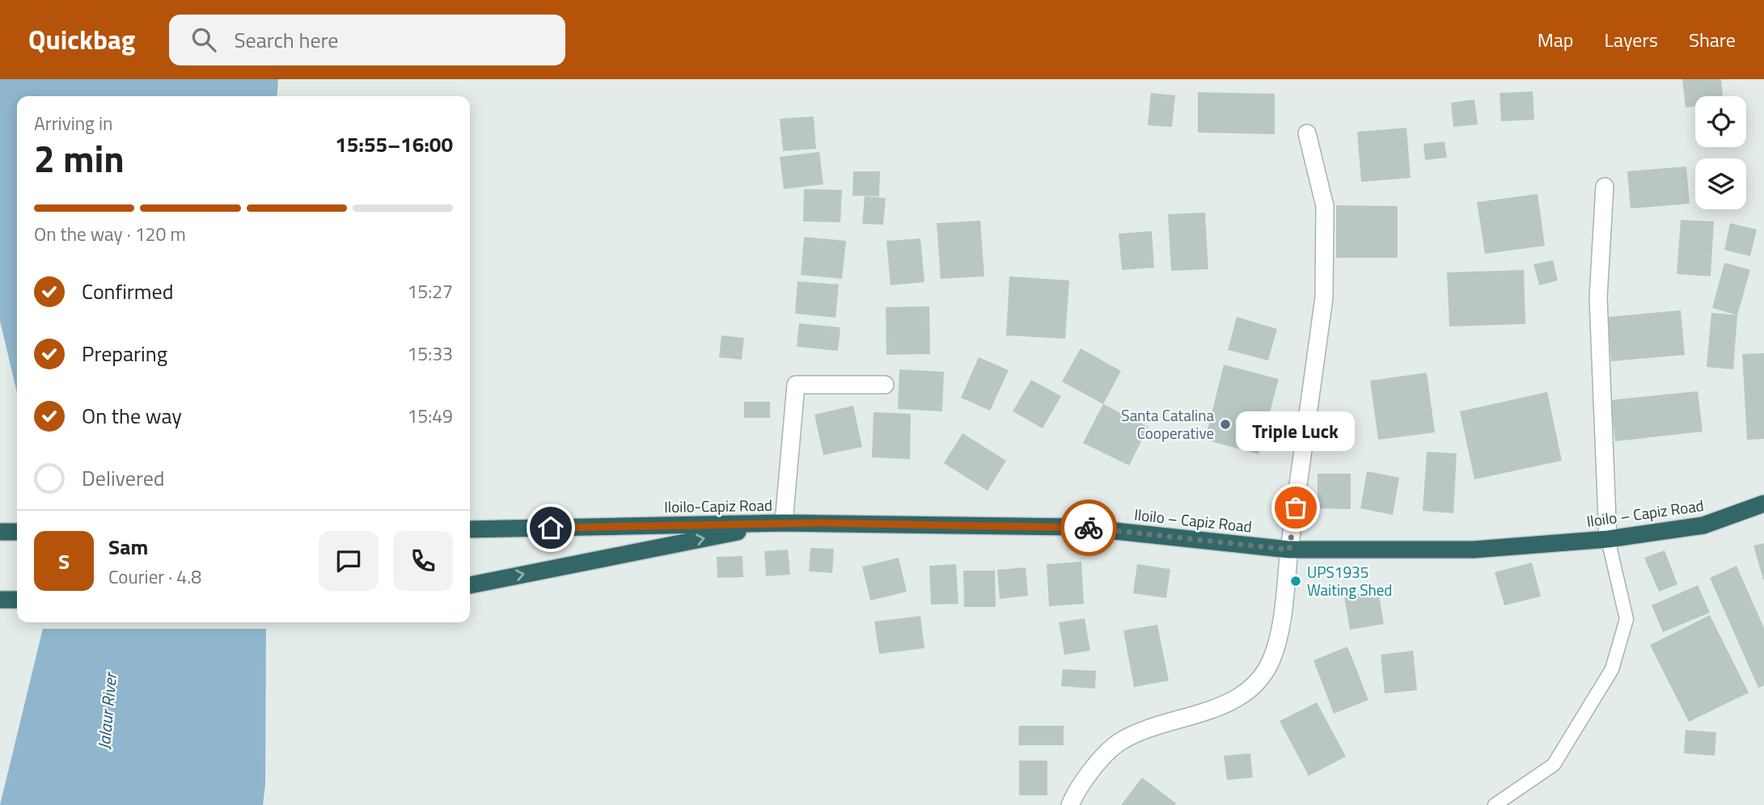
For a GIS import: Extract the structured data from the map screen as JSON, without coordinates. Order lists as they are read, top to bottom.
{
  "streets": {
    "highway": ["Iloilo-Capiz Road", "Iloilo – Capiz Road"]
  },
  "crossings": [
    ["Iloilo-Capiz Road", "Iloilo – Capiz Road"]
  ],
  "water": ["Jalaur River"],
  "places": ["Santa Catalina Cooperative", "Triple Luck", "UPS1935 Waiting Shed"],
  "page": {
    "header": "Quickbag",
    "search": "Search here",
    "nav": ["Map", "Layers", "Share"],
    "heading": ["2 min", "Arriving in", "15:55–16:00"],
    "panel": ["Sam", "Courier · 4.8"],
    "bar": "On the way · 120 m",
    "list": [
      ["Confirmed", "15:27"],
      ["Preparing", "15:33"],
      ["On the way", "15:49"],
      "Delivered"
    ],
    "bubble": "Triple Luck",
    "round": "S"
  }
}
